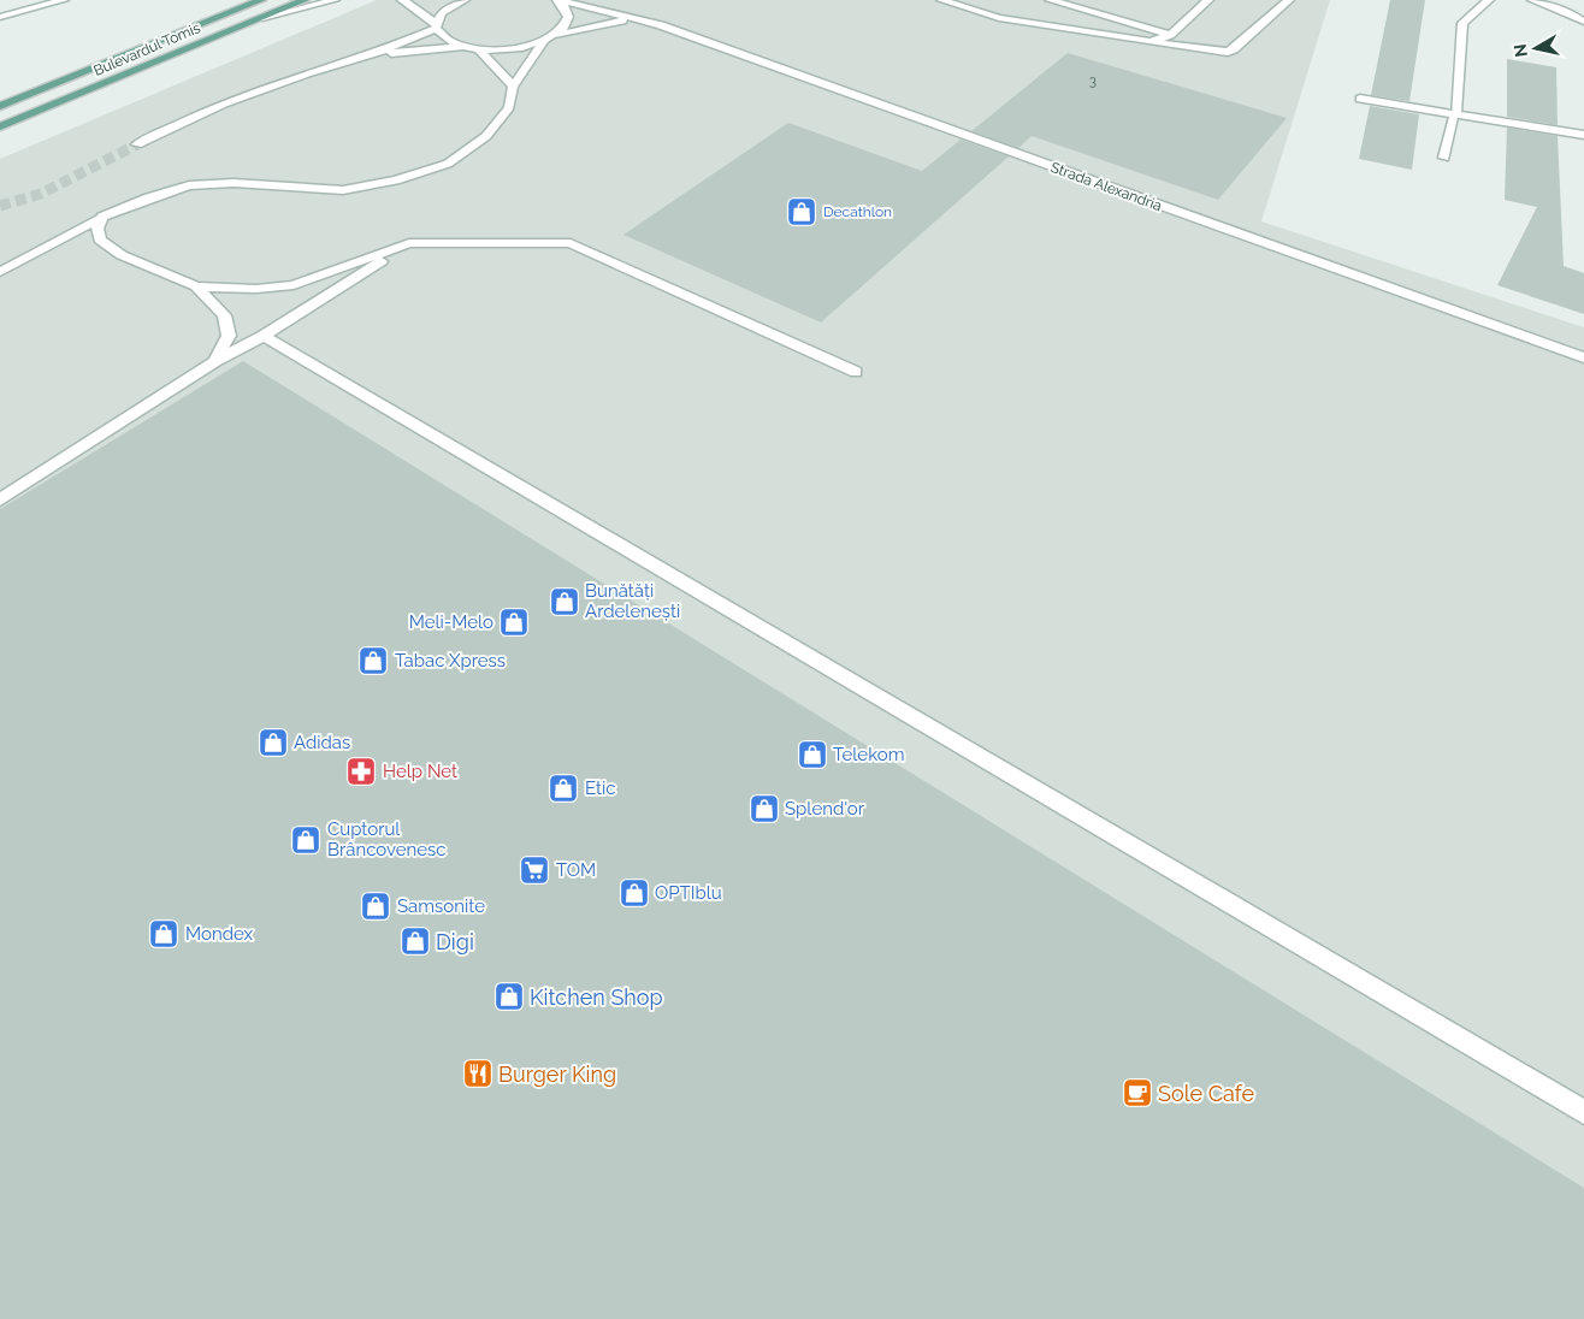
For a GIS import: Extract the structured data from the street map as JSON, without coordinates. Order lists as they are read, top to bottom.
{
  "streets": {
    "main road": ["Bulevardul Tomis"],
    "street": ["Strada Alexandria"]
  },
  "places": {
    "shop": [
      "Decathlon",
      "Bunătăți Ardelenești",
      "Meli-Melo",
      "Tabac Xpress",
      "Adidas",
      "Telekom",
      "Etic",
      "Splend'or",
      "Cuptorul Brâncovenesc",
      "OPTIblu",
      "Samsonite",
      "Mondex",
      "Digi",
      "Kitchen Shop"
    ],
    "pharmacy": ["Help Net"],
    "supermarket": ["TOM"],
    "restaurant": ["Burger King"],
    "cafe": ["Sole Cafe"]
  },
  "house_numbers": ["3"],
  "north": "left"
}
